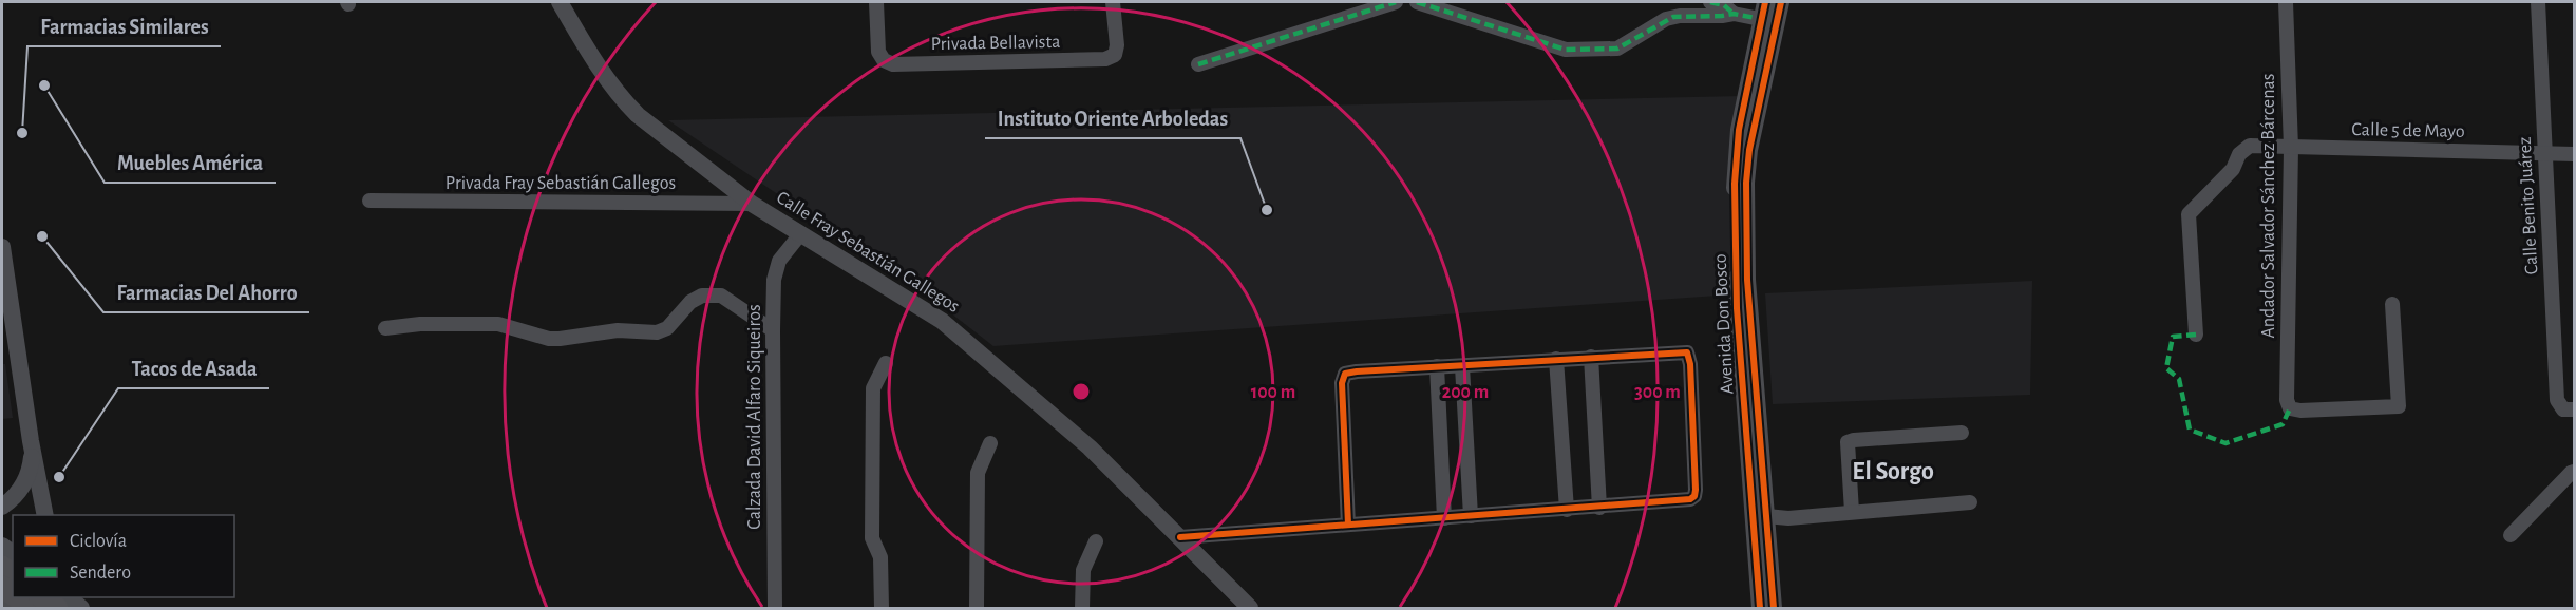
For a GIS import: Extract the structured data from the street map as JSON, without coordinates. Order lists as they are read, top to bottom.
{
  "streets": {
    "street": [
      "Privada Bellavista",
      "Calle 5 de Mayo",
      "Privada Fray Sebastián Gallegos",
      "Andador Salvador Sánchez Bárcenas",
      "Calle Benito Juárez",
      "Calle Fray Sebastián Gallegos",
      "Avenida Don Bosco",
      "Calzada David Alfaro Siqueiros"
    ]
  },
  "crossings": [
    ["Calle 5 de Mayo", "Andador Salvador Sánchez Bárcenas"],
    ["Calle 5 de Mayo", "Calle Benito Juárez"],
    ["Privada Fray Sebastián Gallegos", "Calle Fray Sebastián Gallegos"],
    ["Calle Fray Sebastián Gallegos", "Calzada David Alfaro Siqueiros"]
  ],
  "districts": ["El Sorgo"],
  "places": [
    "Muebles América",
    "Farmacias Similares",
    "Instituto Oriente Arboledas",
    "Farmacias Del Ahorro",
    "Tacos de Asada"
  ],
  "legend": ["Ciclovía", "Sendero"],
  "rings": ["100 m", "200 m", "300 m"]
}
